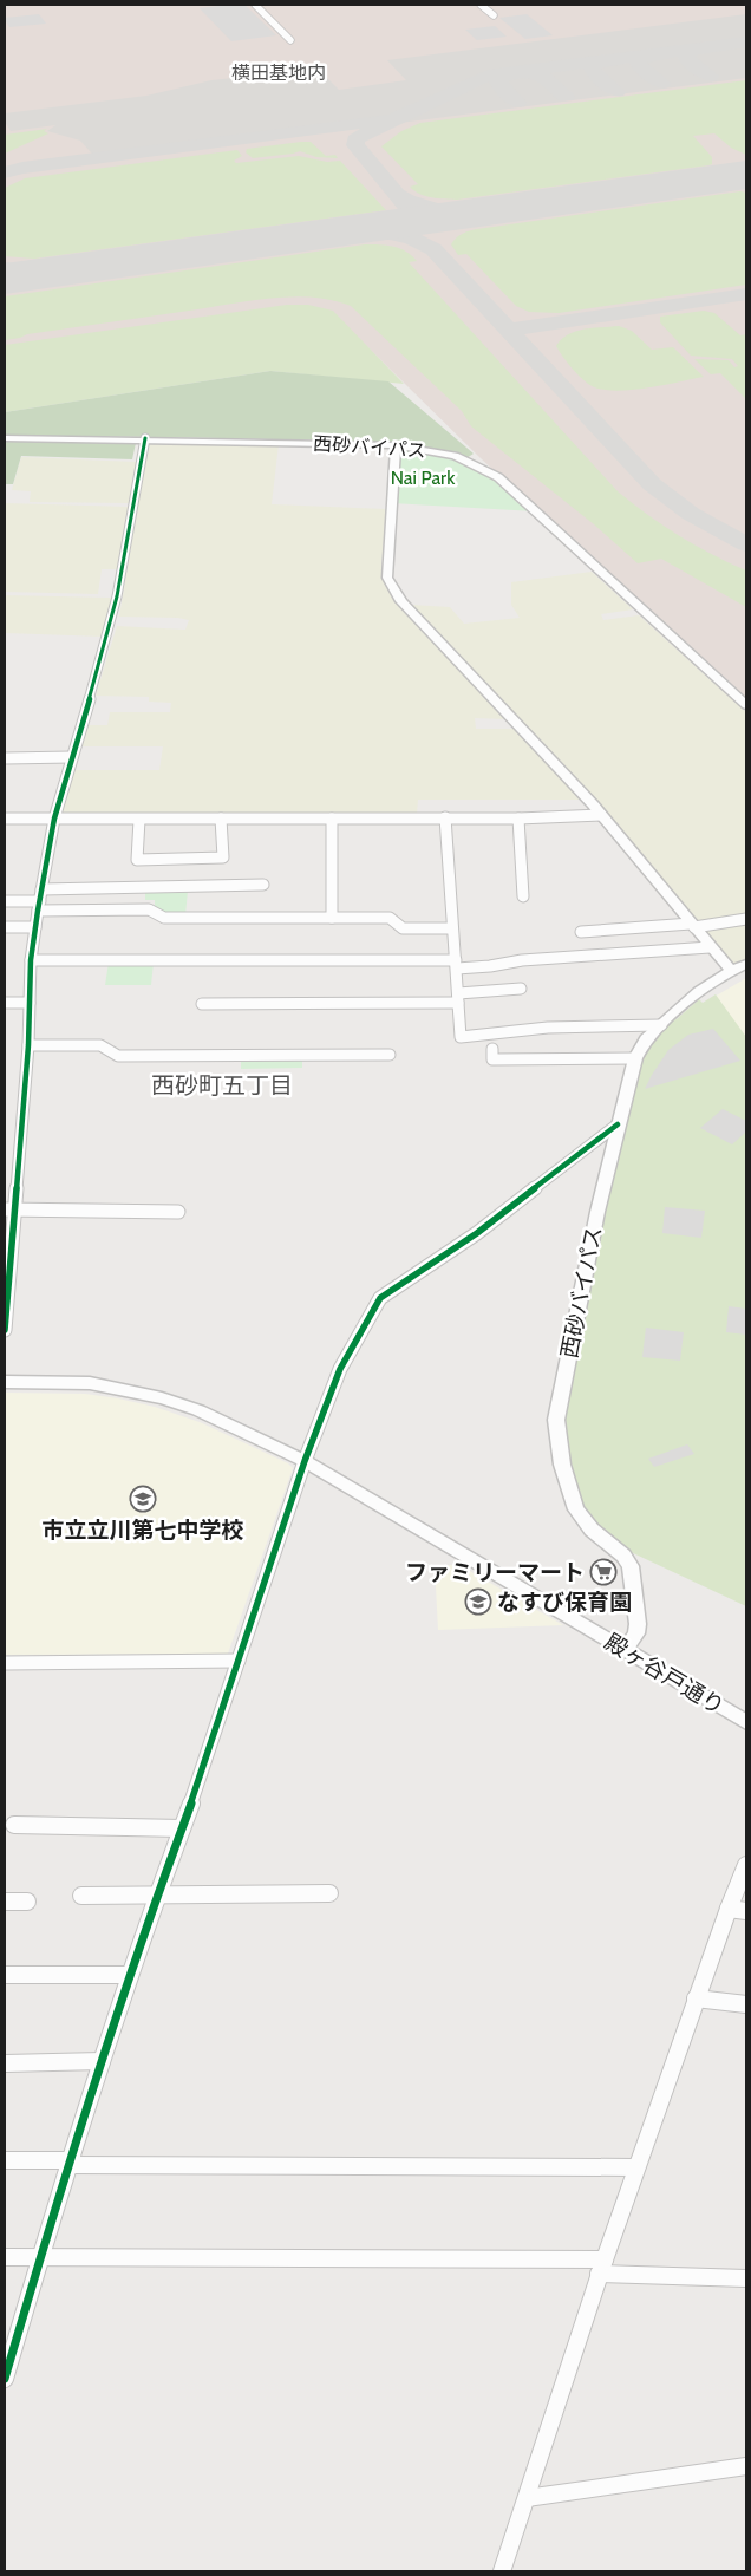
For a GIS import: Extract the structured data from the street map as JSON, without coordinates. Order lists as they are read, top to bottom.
{
  "streets": {
    "street": ["西砂バイパス", "殿ヶ谷戸通り"]
  },
  "crossings": [
    ["西砂バイパス", "殿ヶ谷戸通り"]
  ],
  "districts": ["横田基地内", "西砂町五丁目"],
  "parks": ["Nai Park"],
  "places": {
    "school or university": ["市立立川第七中学校", "なすび保育園"],
    "supermarket": ["ファミリーマート"]
  }
}
